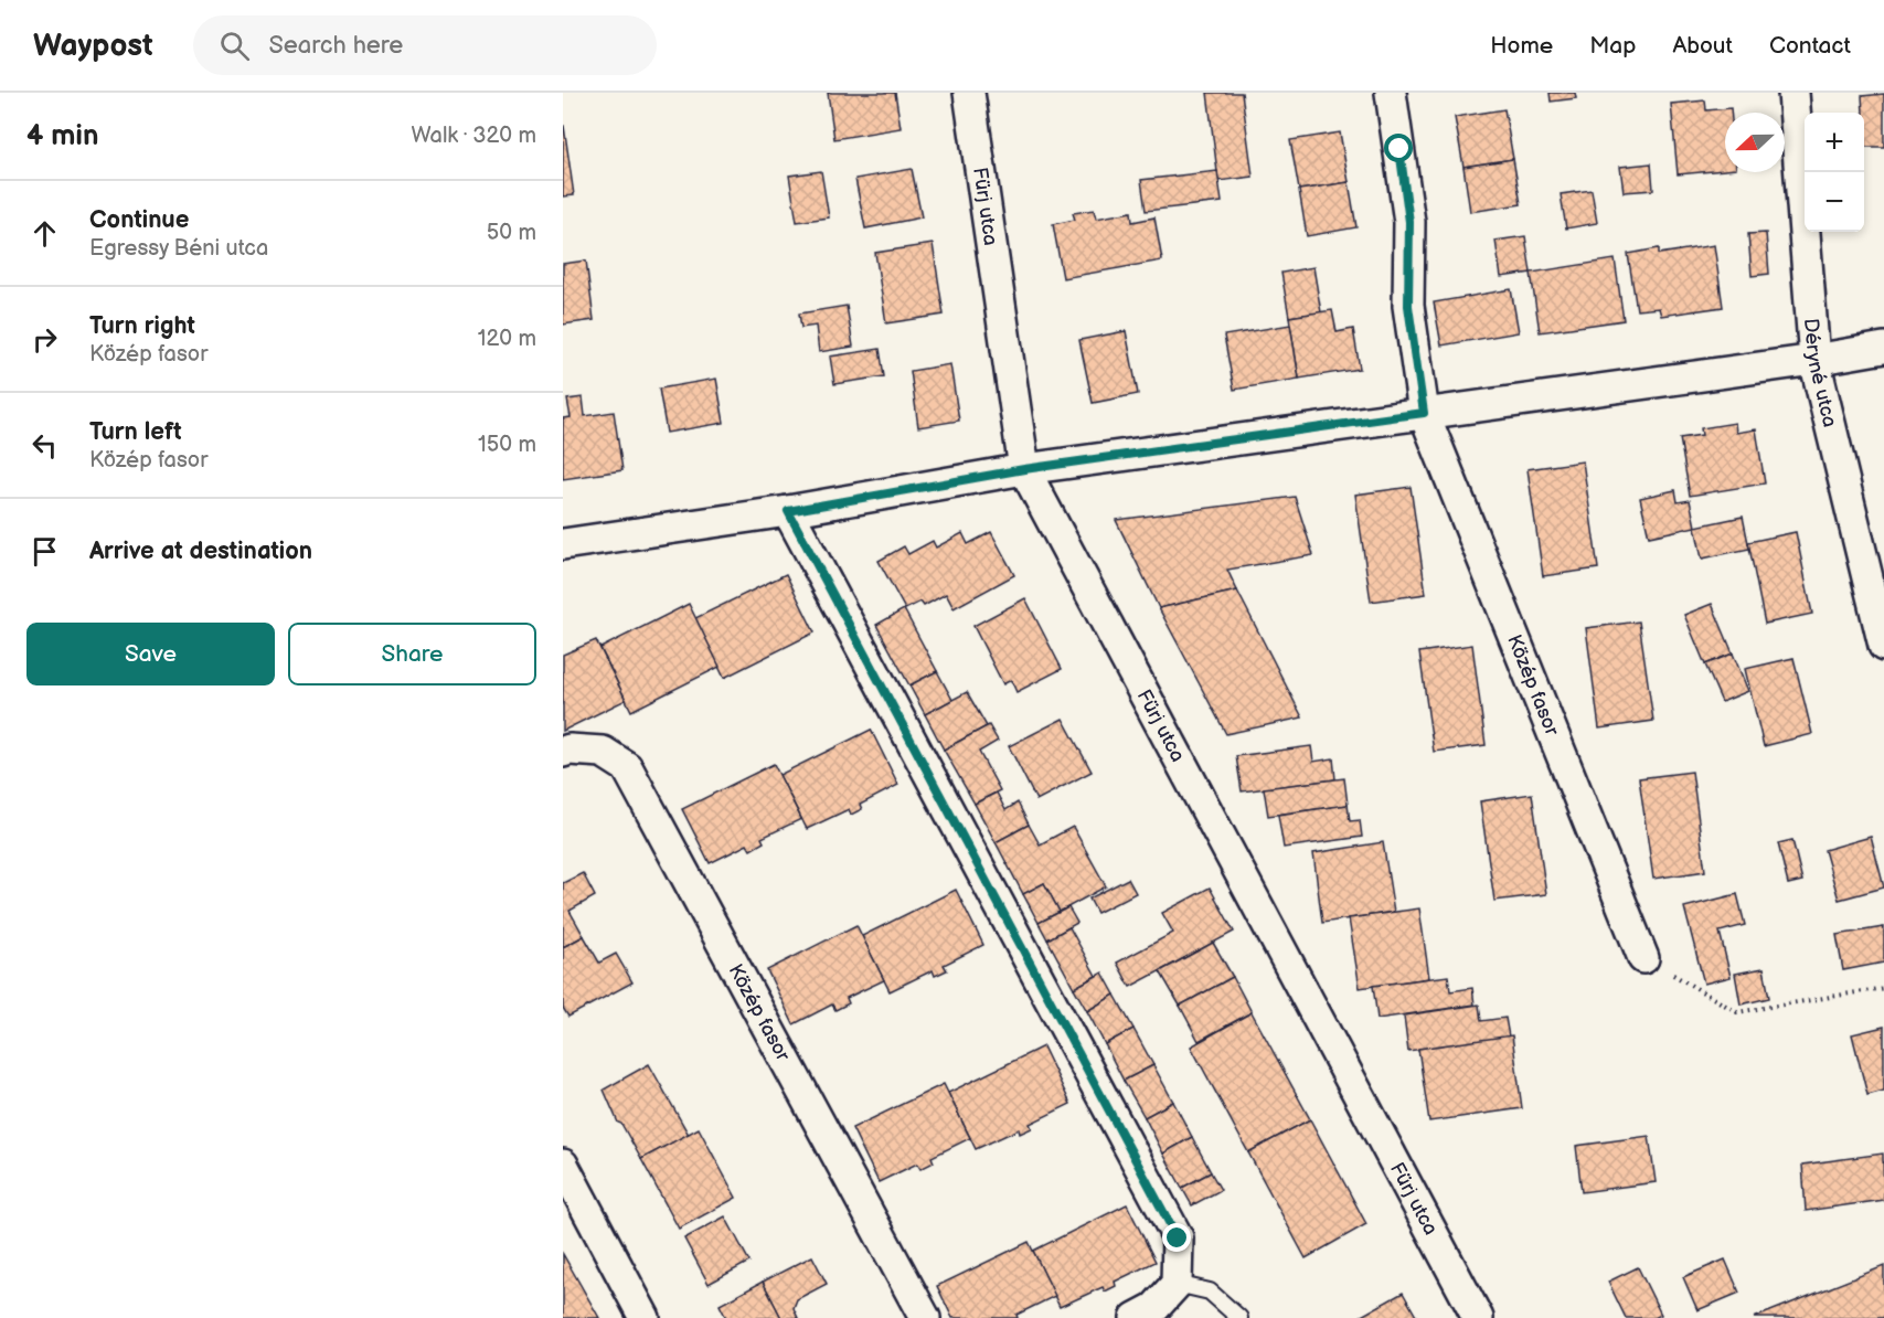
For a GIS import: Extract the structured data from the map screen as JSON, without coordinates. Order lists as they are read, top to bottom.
{
  "streets": {
    "street": ["Fürj utca", "Déryné utca", "Közép fasor"]
  },
  "north": "left",
  "page": {
    "header": "Waypost",
    "search": "Search here",
    "nav": [
      "Home",
      "Map",
      "About",
      "Contact"
    ],
    "heading": ["4 min", "Walk · 320 m"],
    "map_buttons": ["+", "−"],
    "list": [
      ["Continue", "Egressy Béni utca", "50 m"],
      ["Turn right", "Közép fasor", "120 m"],
      ["Turn left", "Közép fasor", "150 m"],
      "Arrive at destination"
    ],
    "buttons": ["Save", "Share"]
  }
}
